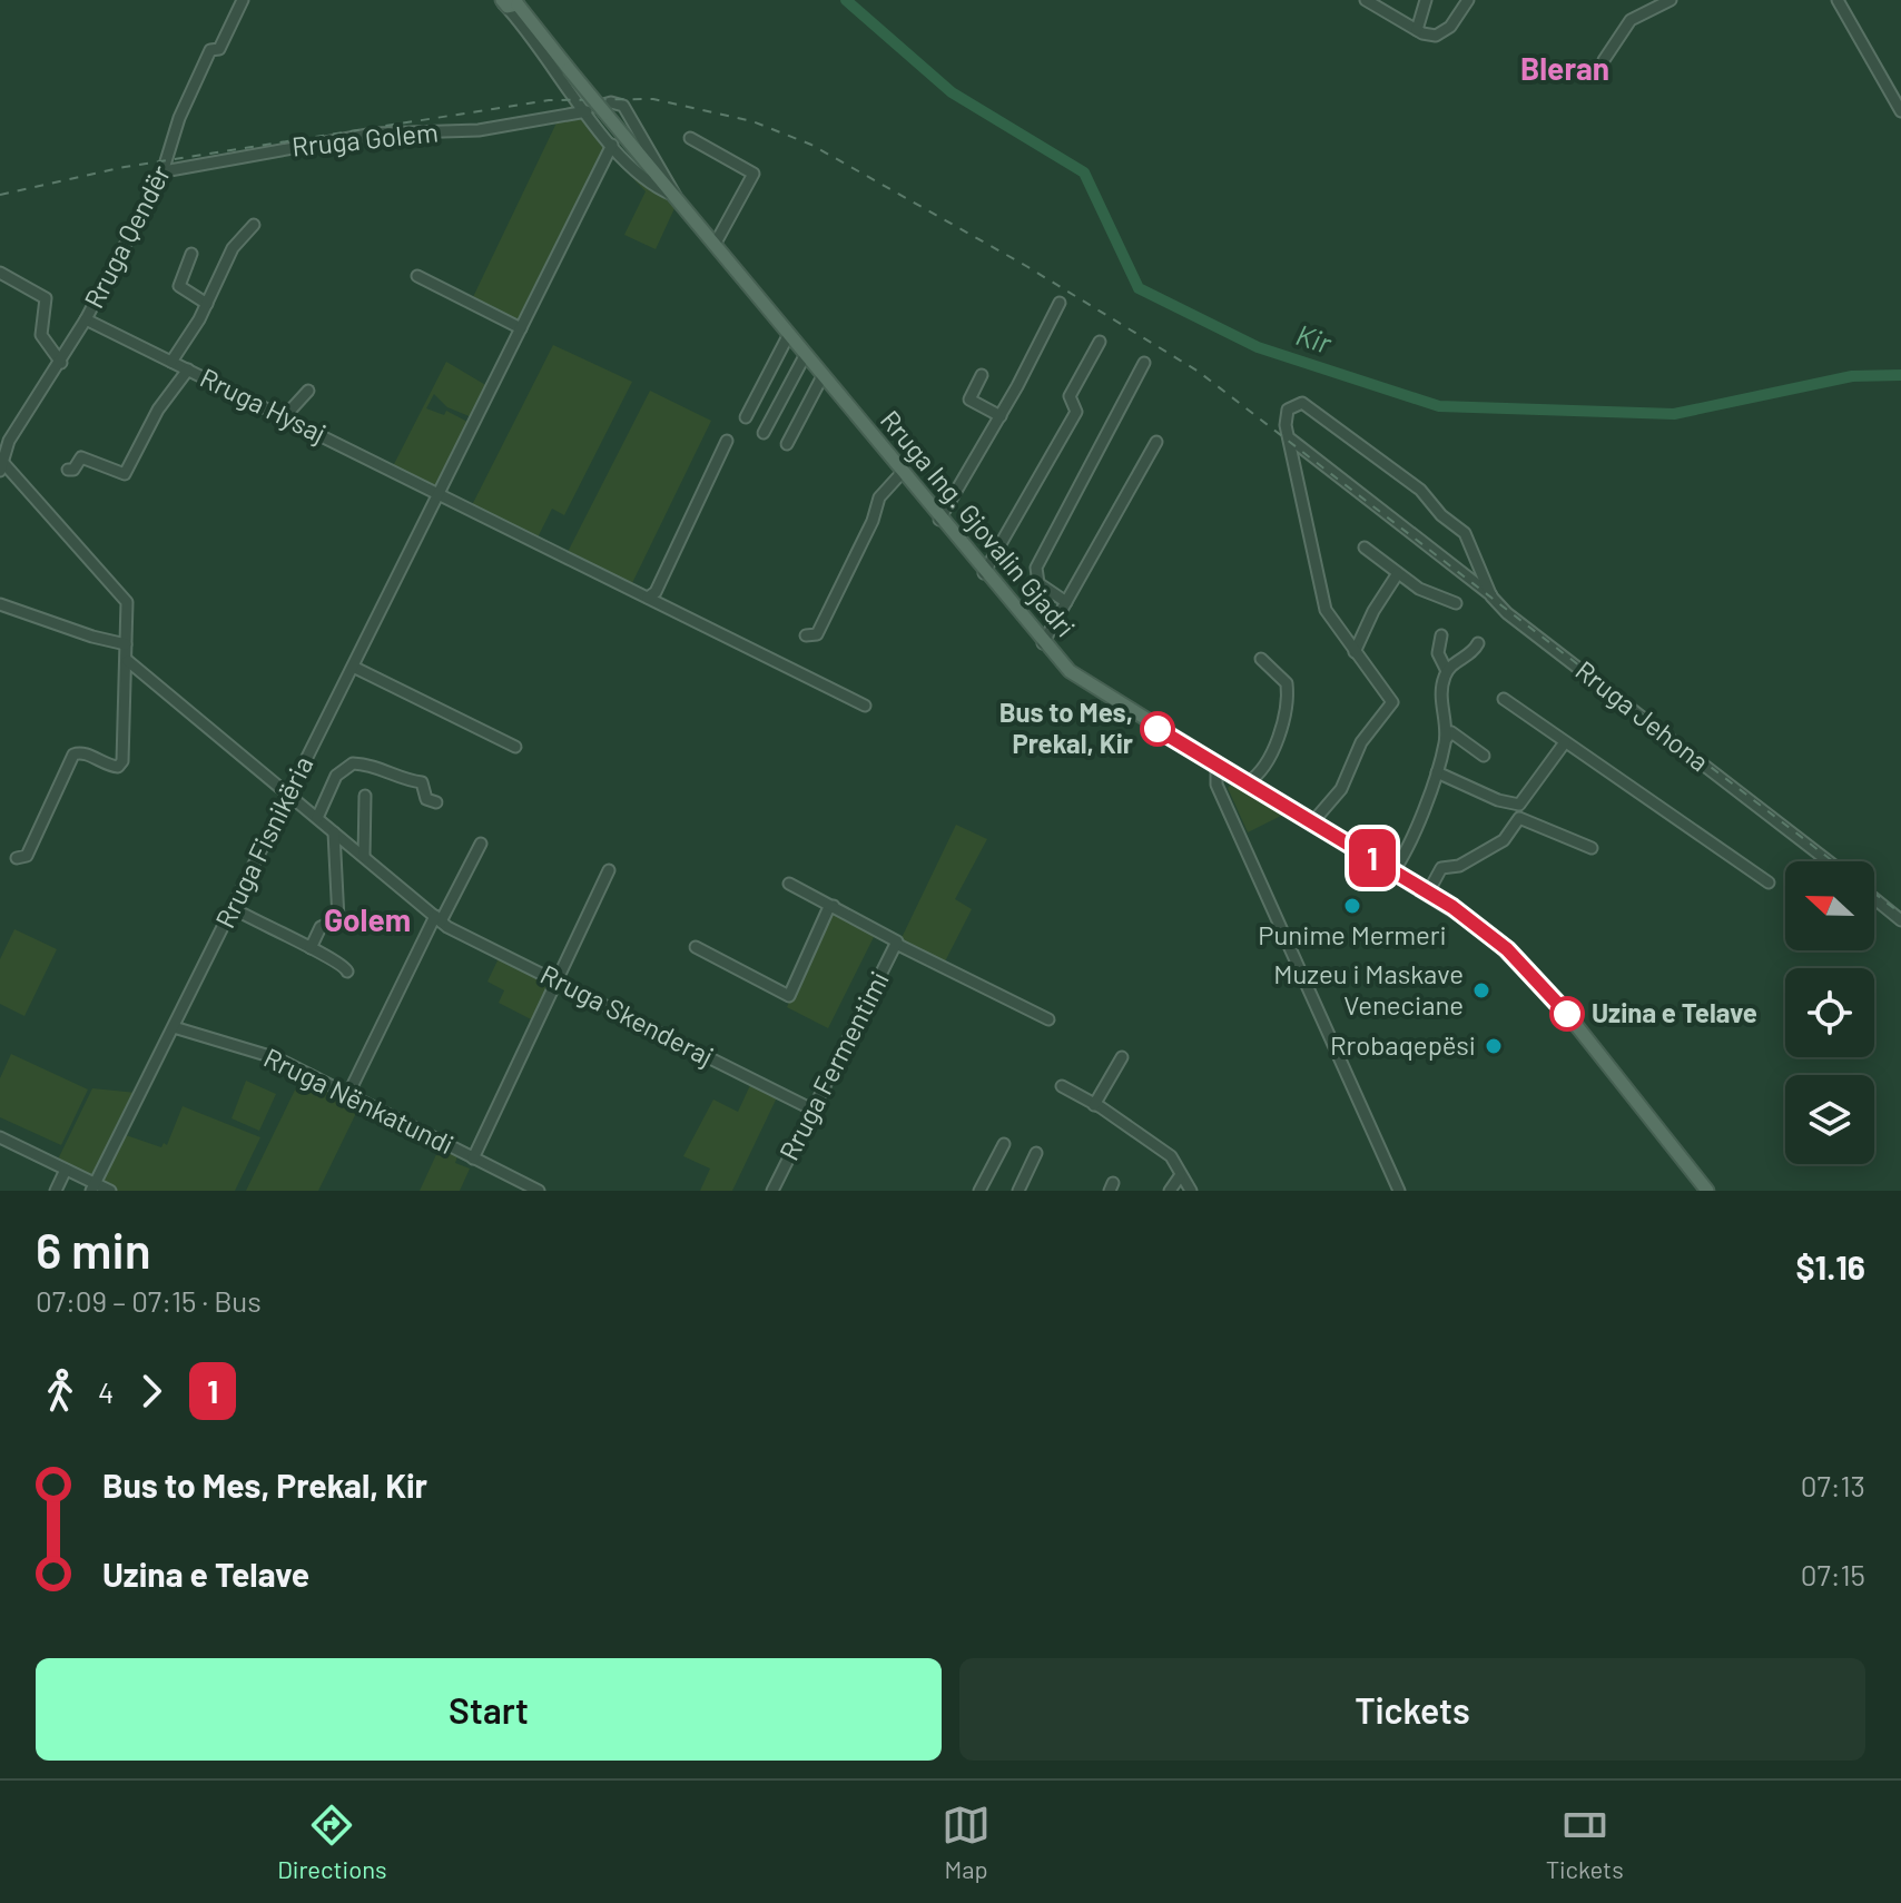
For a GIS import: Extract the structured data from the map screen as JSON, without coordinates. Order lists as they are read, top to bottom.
{
  "streets": {
    "main road": ["Rruga Ing. Gjovalin Gjadri"],
    "street": [
      "Rruga Golem",
      "Rruga Qendër",
      "Rruga Hysaj",
      "Rruga Jehona",
      "Rruga Fisnikëria",
      "Rruga Skenderaj",
      "Rruga Fermentimi",
      "Rruga Nënkatundi"
    ]
  },
  "crossings": [
    ["Rruga Golem", "Rruga Qendër"],
    ["Rruga Qendër", "Rruga Hysaj"],
    ["Rruga Hysaj", "Rruga Fisnikëria"],
    ["Rruga Fisnikëria", "Rruga Skenderaj"],
    ["Rruga Fisnikëria", "Rruga Nënkatundi"],
    ["Rruga Skenderaj", "Rruga Fermentimi"]
  ],
  "districts": ["Bleran", "Golem"],
  "water": ["Kir"],
  "places": [
    "Bus to Mes, Prekal, Kir",
    "Punime Mermeri",
    "Muzeu i Maskave Veneciane",
    "Uzina e Telave",
    "Rrobaqepësi"
  ],
  "lines": ["bus line 1"],
  "north": "left",
  "page": {
    "on_map": "1",
    "heading": ["6 min", "07:09 – 07:15 · Bus", "$1.16"],
    "legs": ["4", "1"],
    "list": [
      {
        "name": "Bus to Mes, Prekal, Kir",
        "value": "07:13"
      },
      {
        "name": "Uzina e Telave",
        "value": "07:15"
      }
    ],
    "buttons": ["Start", "Tickets"],
    "tabs": ["Directions", "Map", "Tickets"]
  }
}
